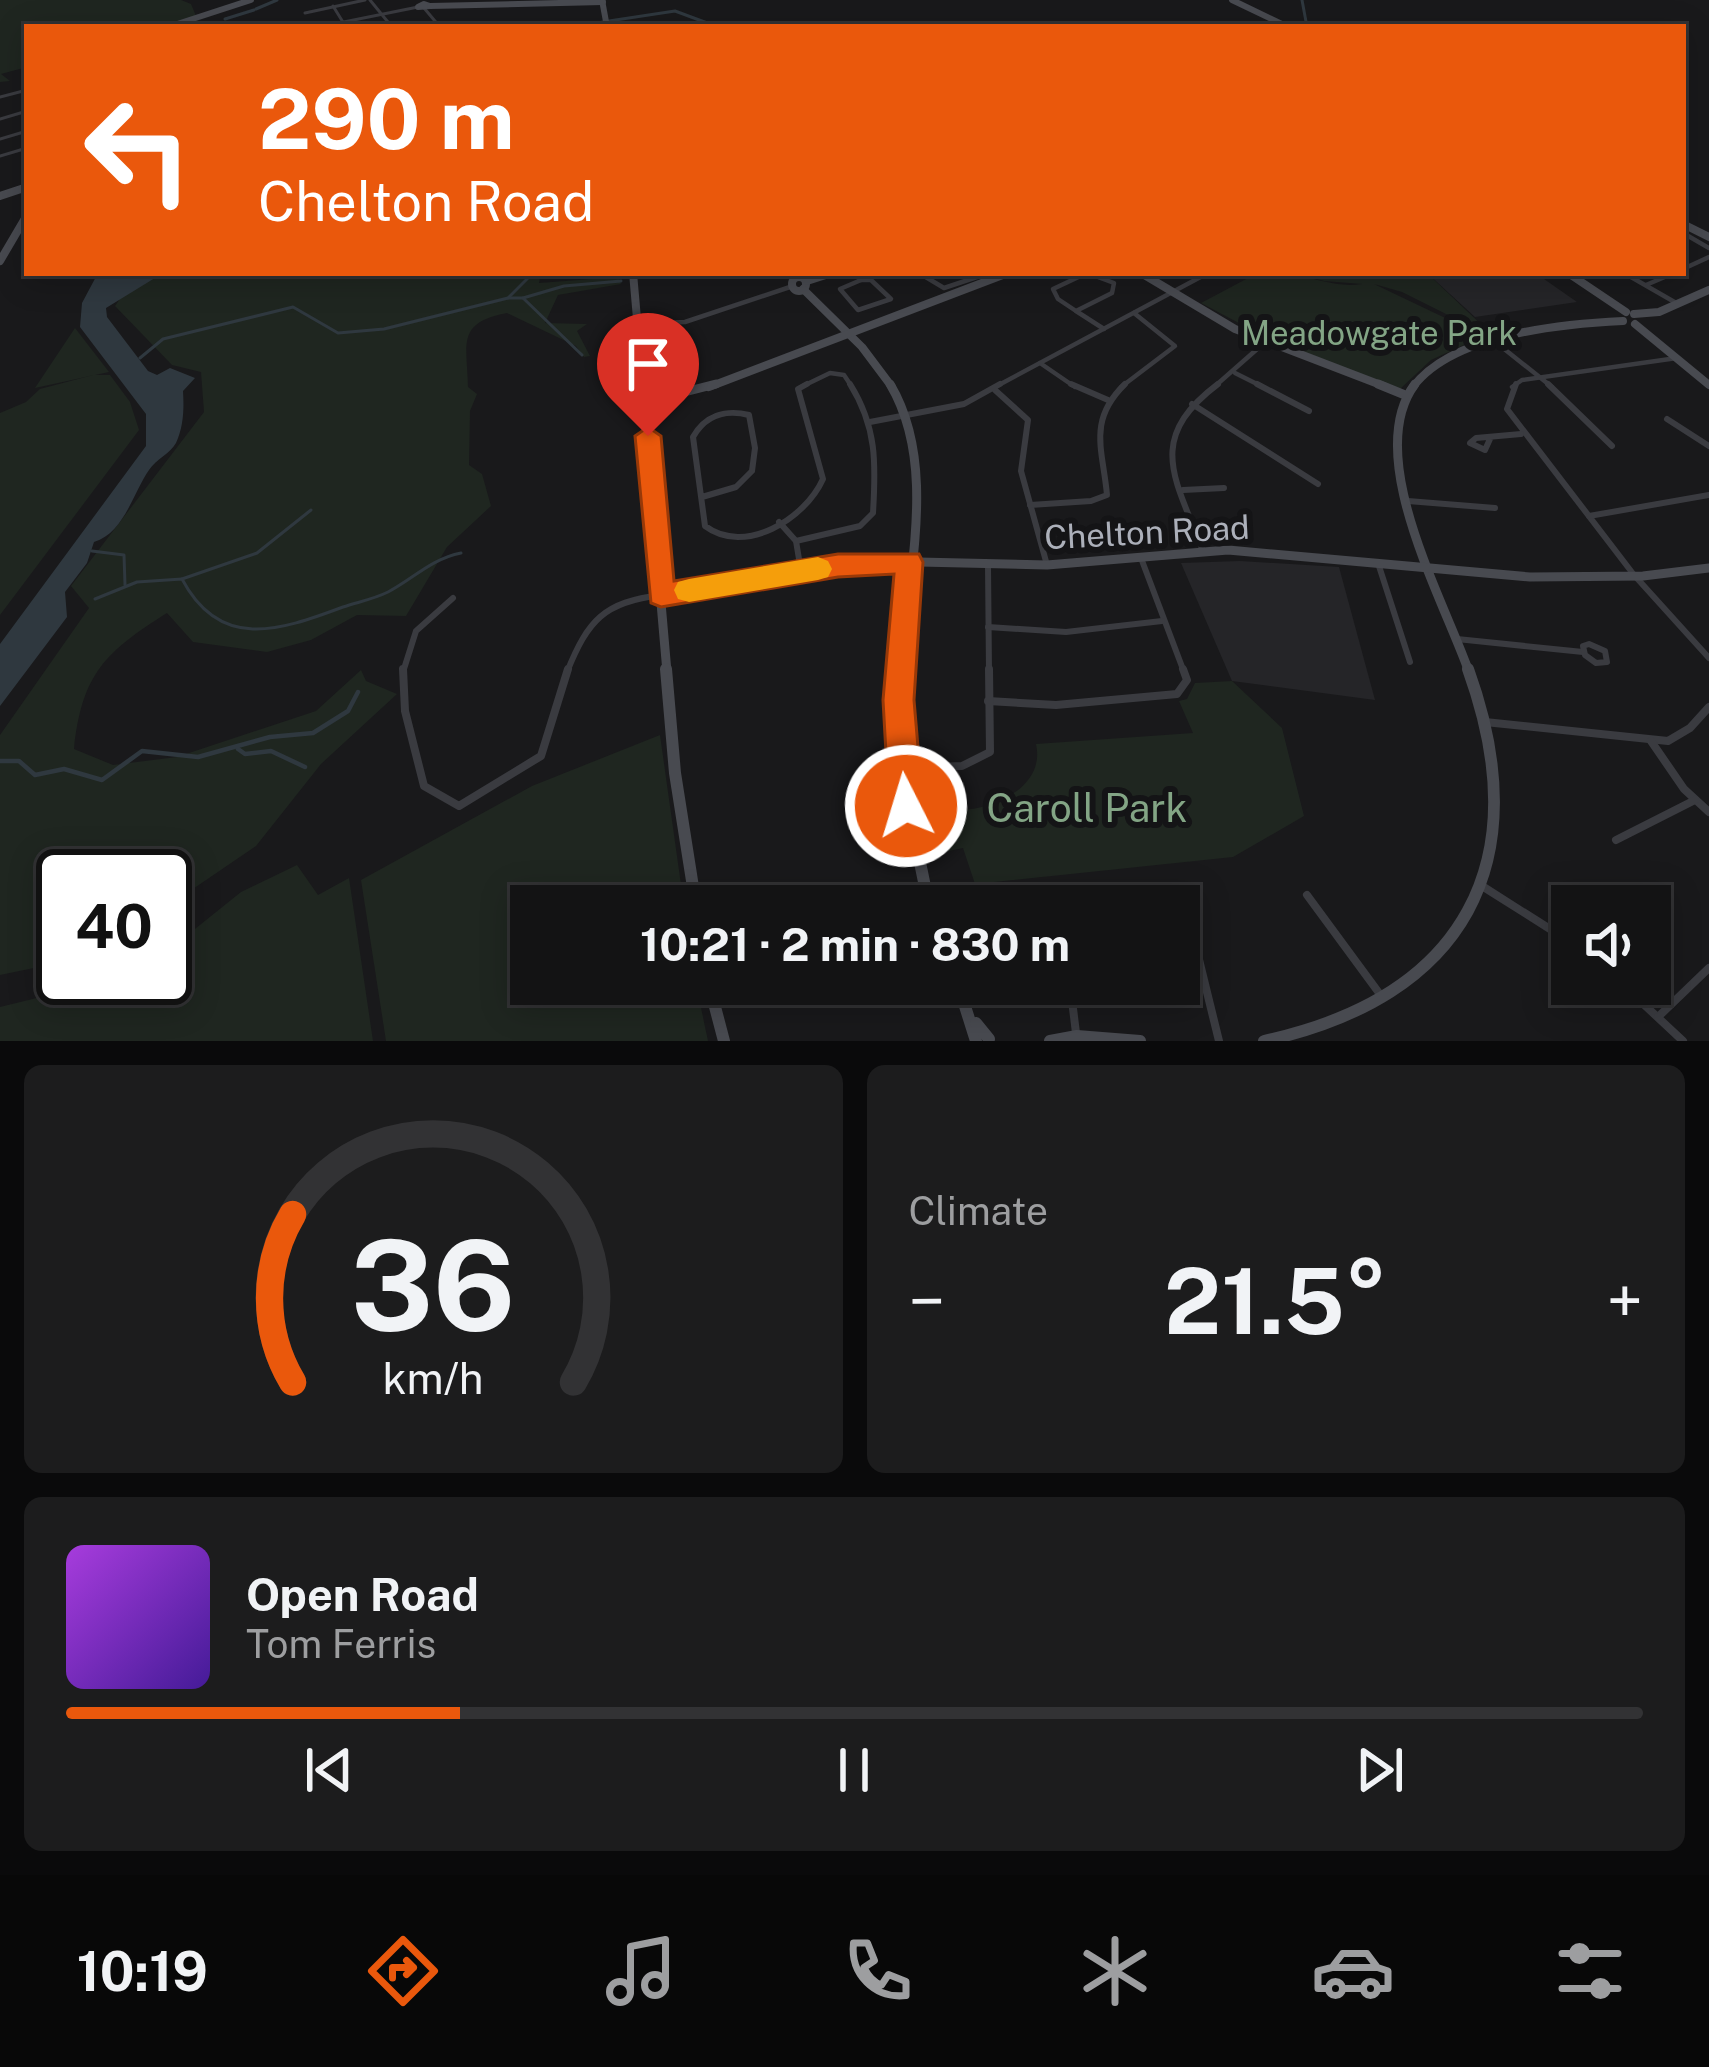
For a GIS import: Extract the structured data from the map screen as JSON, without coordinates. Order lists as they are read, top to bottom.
{
  "streets": {
    "street": ["Chelton Road"]
  },
  "parks": ["Meadowgate Park", "Caroll Park"],
  "page": {
    "turn": ["290 m", "Chelton Road"],
    "limit": "40",
    "trip": "10:21 · 2 min · 830 m",
    "tile": "Climate",
    "heat": ["−", "21.5°", "+"],
    "song": ["Open Road", "Tom Ferris"],
    "tabs": "10:19",
    "gauge": ["36", "km/h"]
  }
}
